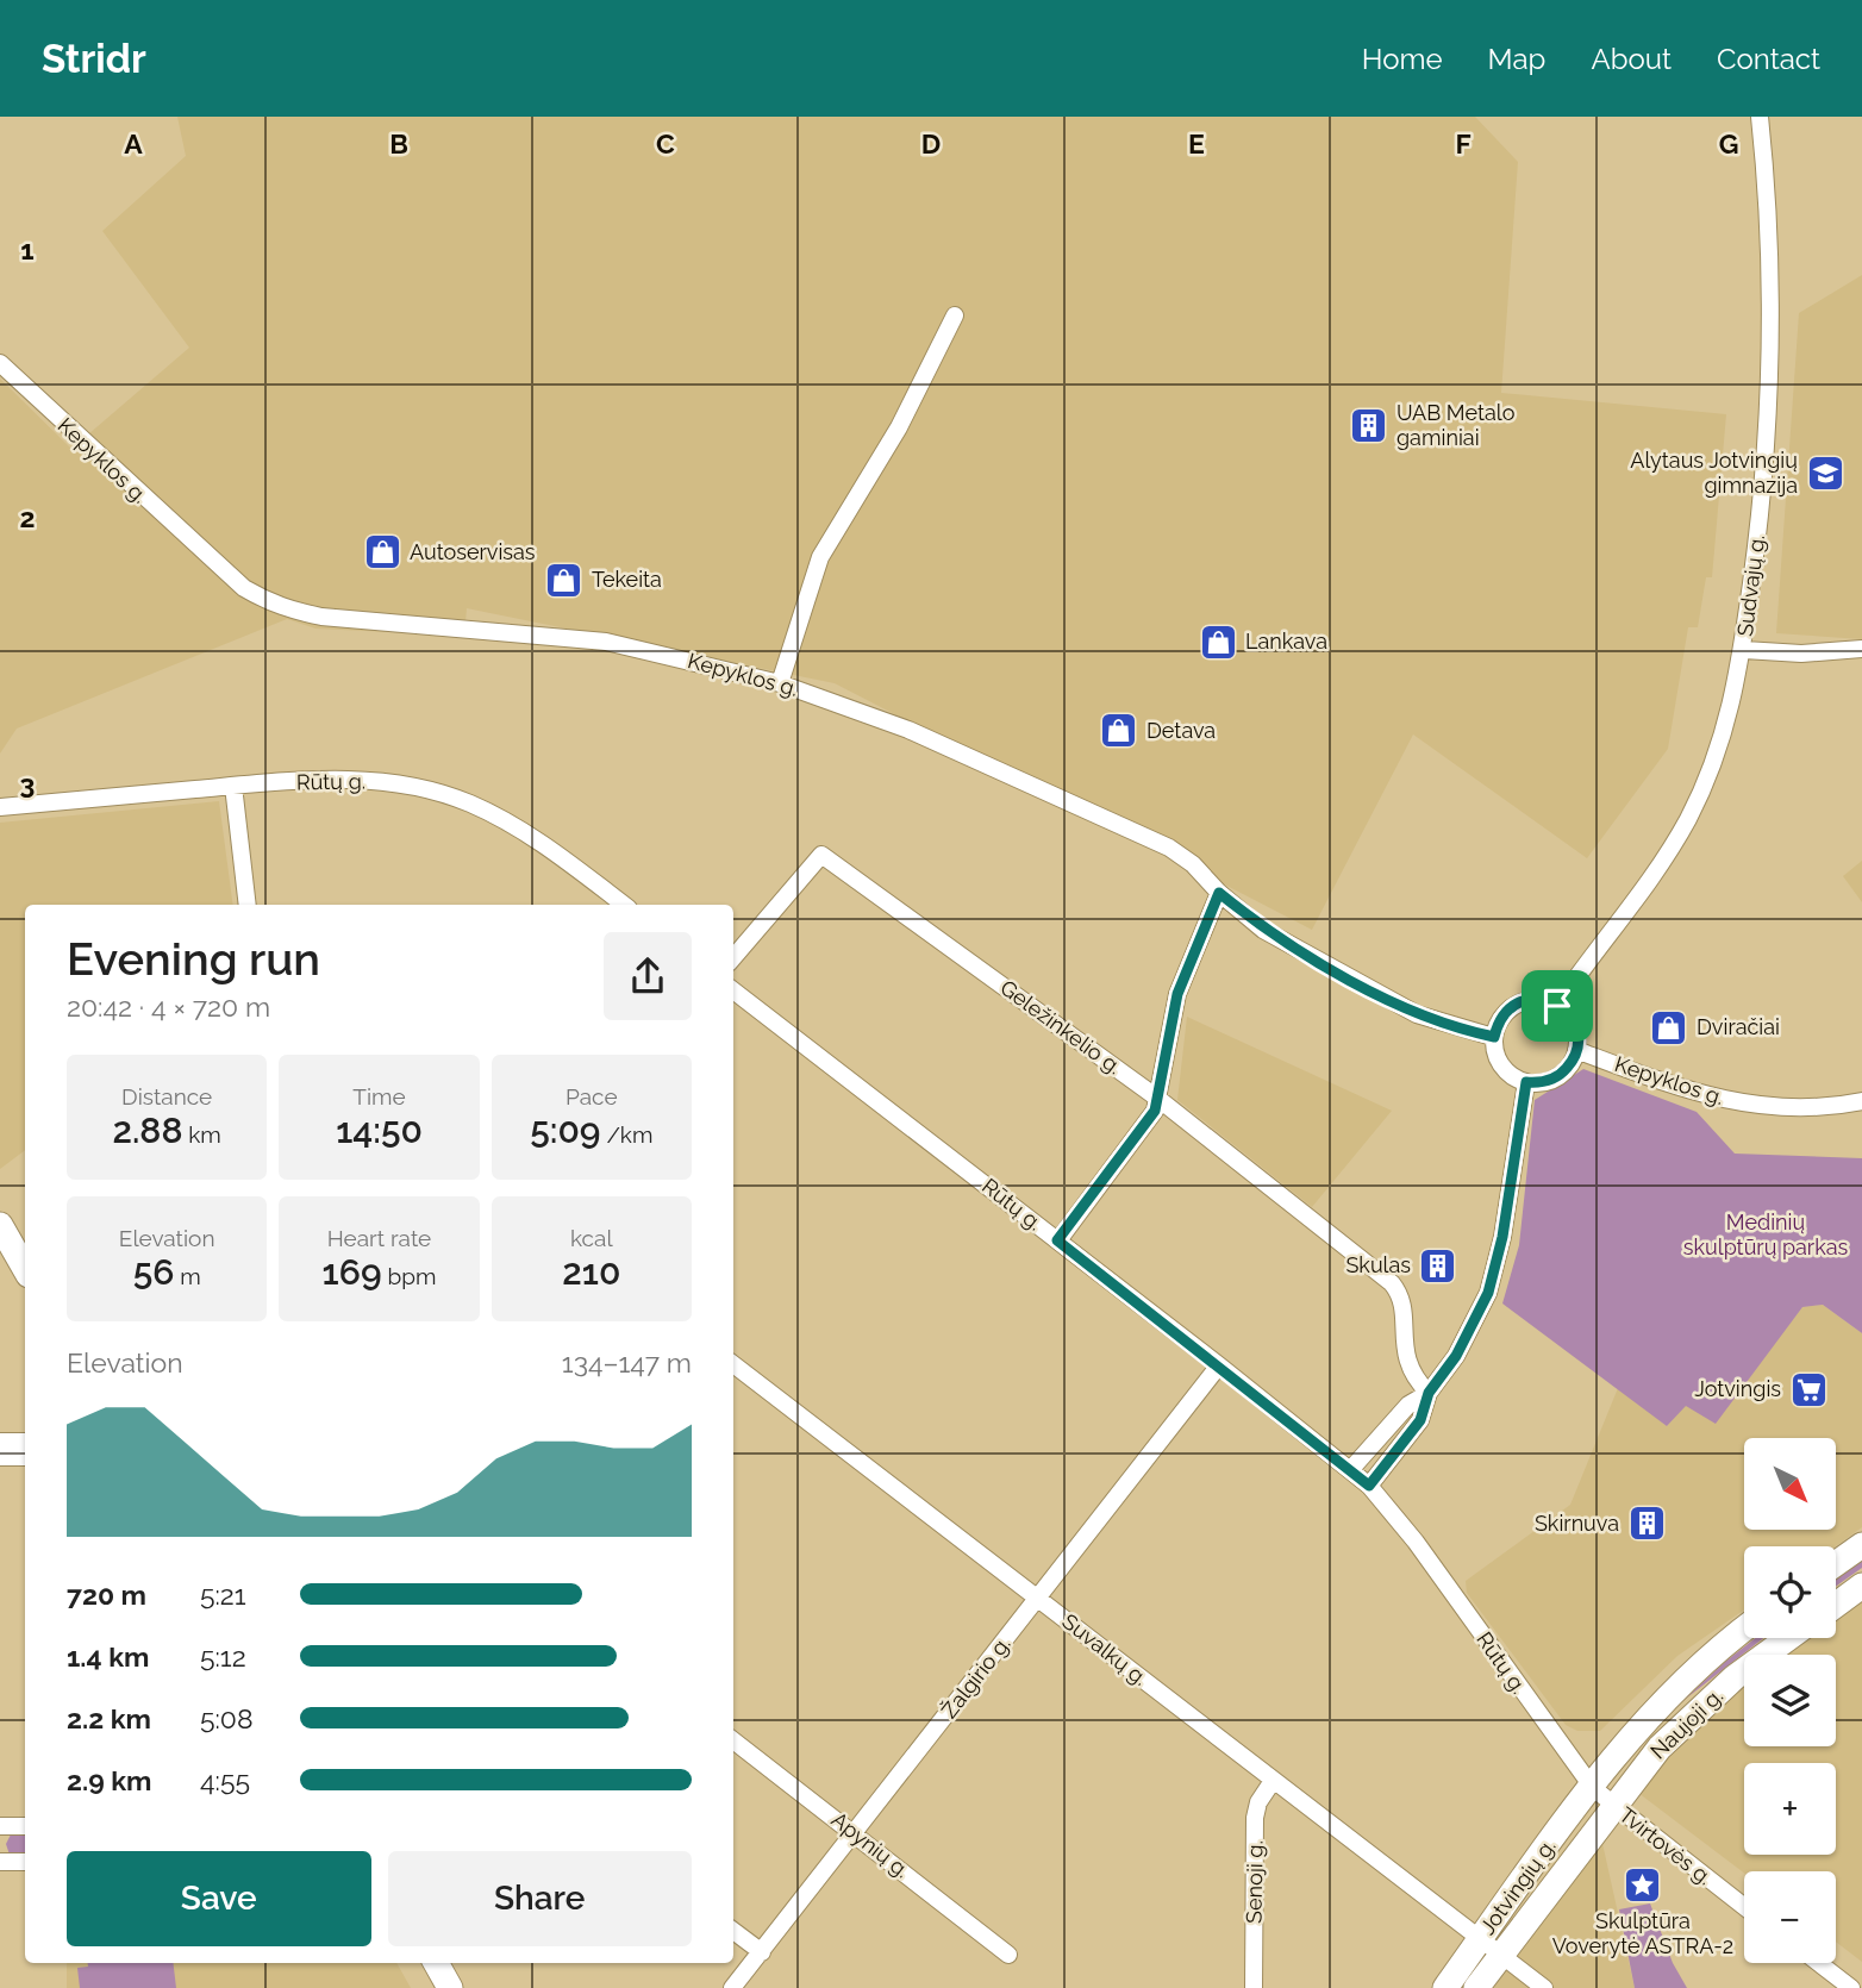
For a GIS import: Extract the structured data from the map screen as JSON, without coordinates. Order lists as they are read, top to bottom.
{
  "streets": {
    "main road": ["Naujoji g.", "Jotvingių g."],
    "street": [
      "Kepyklos g.",
      "Sudvajų g.",
      "Rūtų g.",
      "Geležinkelio g.",
      "Suvalkų g.",
      "Žalgirio g.",
      "Apynių g.",
      "Tvirtovės g.",
      "Senoji g."
    ]
  },
  "crossings": [
    ["Kepyklos g.", "Sudvajų g."],
    ["Rūtų g.", "Žalgirio g."],
    ["Rūtų g.", "Naujoji g."],
    ["Rūtų g.", "Tvirtovės g."],
    ["Rūtų g.", "Jotvingių g."],
    ["Suvalkų g.", "Žalgirio g."],
    ["Suvalkų g.", "Senoji g."],
    ["Suvalkų g.", "Jotvingių g."],
    ["Žalgirio g.", "Apynių g."],
    ["Naujoji g.", "Tvirtovės g."],
    ["Naujoji g.", "Jotvingių g."],
    ["Tvirtovės g.", "Jotvingių g."]
  ],
  "parks": ["Medinių skulptūrų parkas"],
  "places": {
    "building": ["UAB Metalo gaminiai", "Skulas", "Skirnuva"],
    "school or university": ["Alytaus Jotvingių gimnazija"],
    "shop": [
      "Autoservisas",
      "Tekeita",
      "Lankava",
      "Detava",
      "Dviračiai"
    ],
    "supermarket": ["Jotvingis"],
    "place": ["Skulptūra Voverytė ASTRA-2"]
  },
  "north": "bottom right",
  "page": {
    "header": "Stridr",
    "nav": [
      "Home",
      "Map",
      "About",
      "Contact"
    ],
    "heading": ["Evening run", "20:42 · 4 × 720 m"],
    "stats": [
      ["Distance", "2.88 km"],
      ["Time", "14:50"],
      ["Pace", "5:09 /km"],
      ["Elevation", "56 m"],
      ["Heart rate", "169 bpm"],
      ["kcal", "210"]
    ],
    "chart": ["Elevation", "134–147 m"],
    "map_buttons": ["+", "−"],
    "list": [
      {
        "name": "720 m",
        "note": "5:21"
      },
      {
        "name": "1.4 km",
        "note": "5:12"
      },
      {
        "name": "2.2 km",
        "note": "5:08"
      },
      {
        "name": "2.9 km",
        "note": "4:55"
      }
    ],
    "buttons": ["Save", "Share"]
  },
  "grid": {
    "columns": [
      "A",
      "B",
      "C",
      "D",
      "E",
      "F",
      "G"
    ],
    "rows": ["1", "2", "3"]
  }
}
